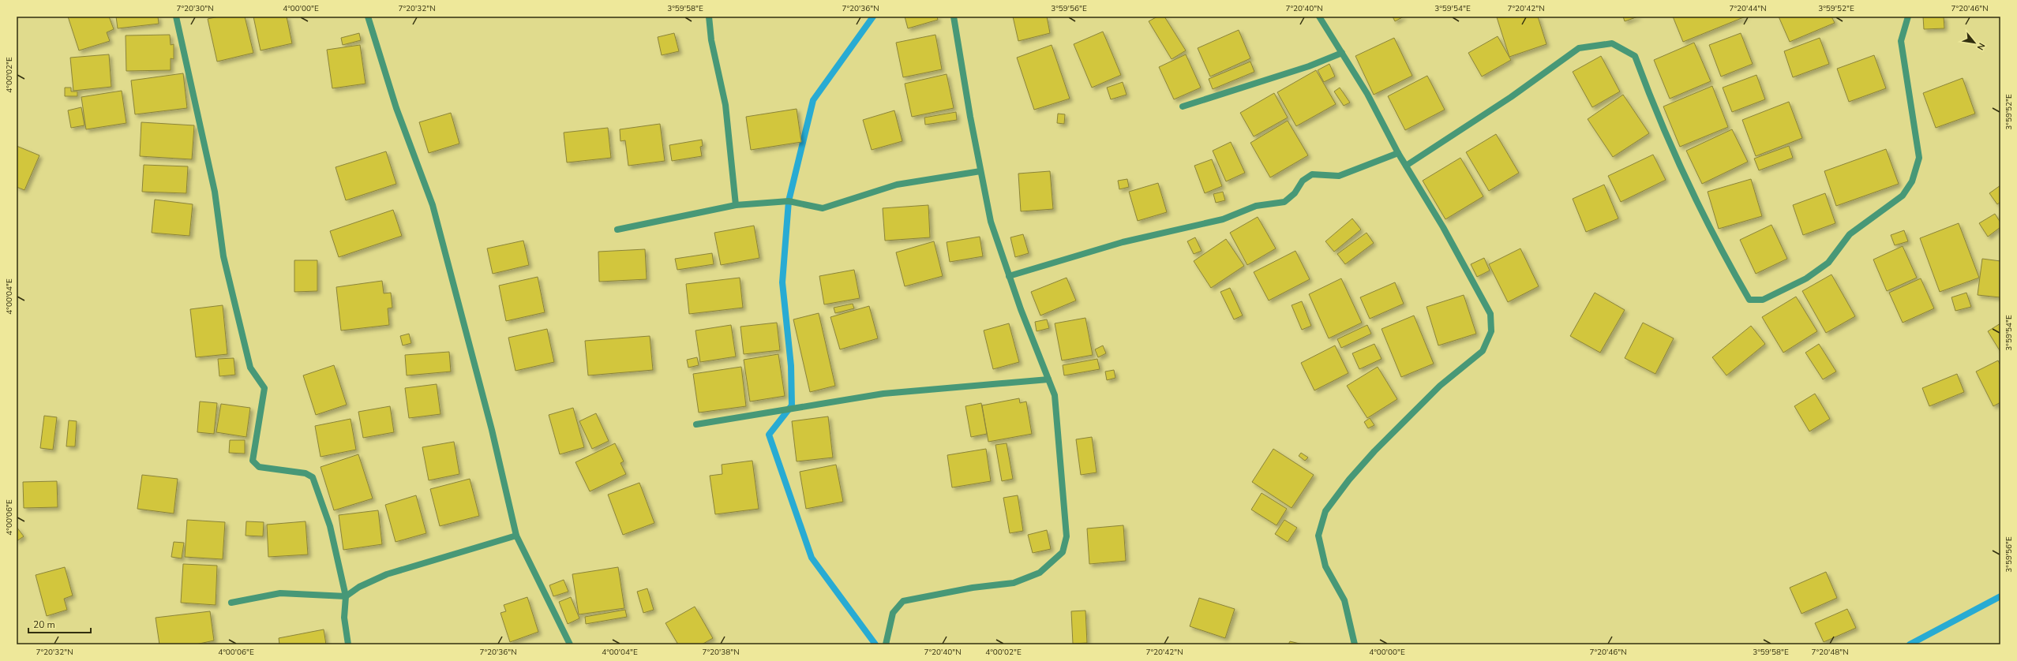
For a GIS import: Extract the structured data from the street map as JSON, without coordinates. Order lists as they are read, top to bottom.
{
  "scale_bar": "20 m",
  "north": "bottom right",
  "coordinates": [
    "7°20'30\"N",
    "4°00'00\"E",
    "7°20'32\"N",
    "3°59'58\"E",
    "7°20'36\"N",
    "3°59'56\"E",
    "7°20'40\"N",
    "3°59'54\"E",
    "7°20'42\"N",
    "7°20'44\"N",
    "3°59'52\"E",
    "7°20'46\"N",
    "4°00'02\"E",
    "4°00'04\"E",
    "4°00'06\"E",
    "7°20'38\"N",
    "7°20'48\"N"
  ]
}
